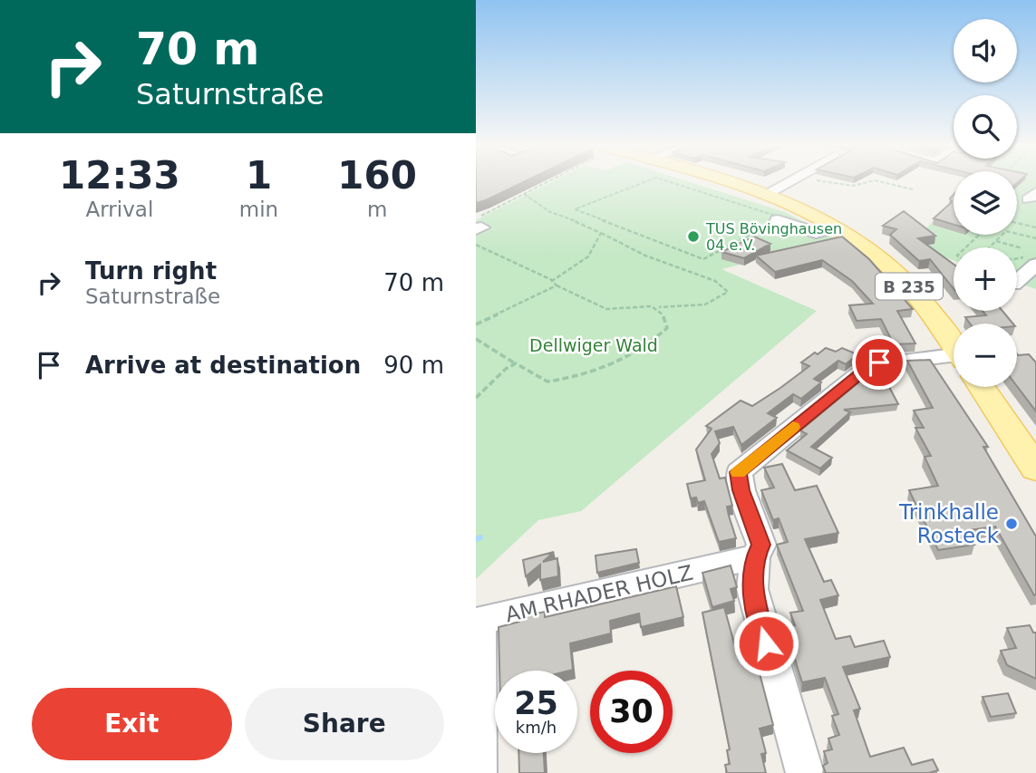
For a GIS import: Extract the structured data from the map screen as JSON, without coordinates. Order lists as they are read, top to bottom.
{
  "streets": {
    "main road": ["B 235"],
    "street": ["AM RHADER HOLZ"]
  },
  "parks": ["Dellwiger Wald"],
  "places": ["TUS Bövinghausen 04 e.V.", "Trinkhalle Rosteck"],
  "page": {
    "turn": ["70 m", "Saturnstraße"],
    "map_buttons": ["+", "−"],
    "eta": [
      "12:33",
      "Arrival",
      "1",
      "min",
      "160",
      "m"
    ],
    "list": [
      {
        "name": "Turn right",
        "note": "Saturnstraße",
        "value": "70 m"
      },
      {
        "name": "Arrive at destination",
        "value": "90 m"
      }
    ],
    "speed": "25 km/h",
    "limit": "30",
    "buttons": ["Exit", "Share"]
  }
}
